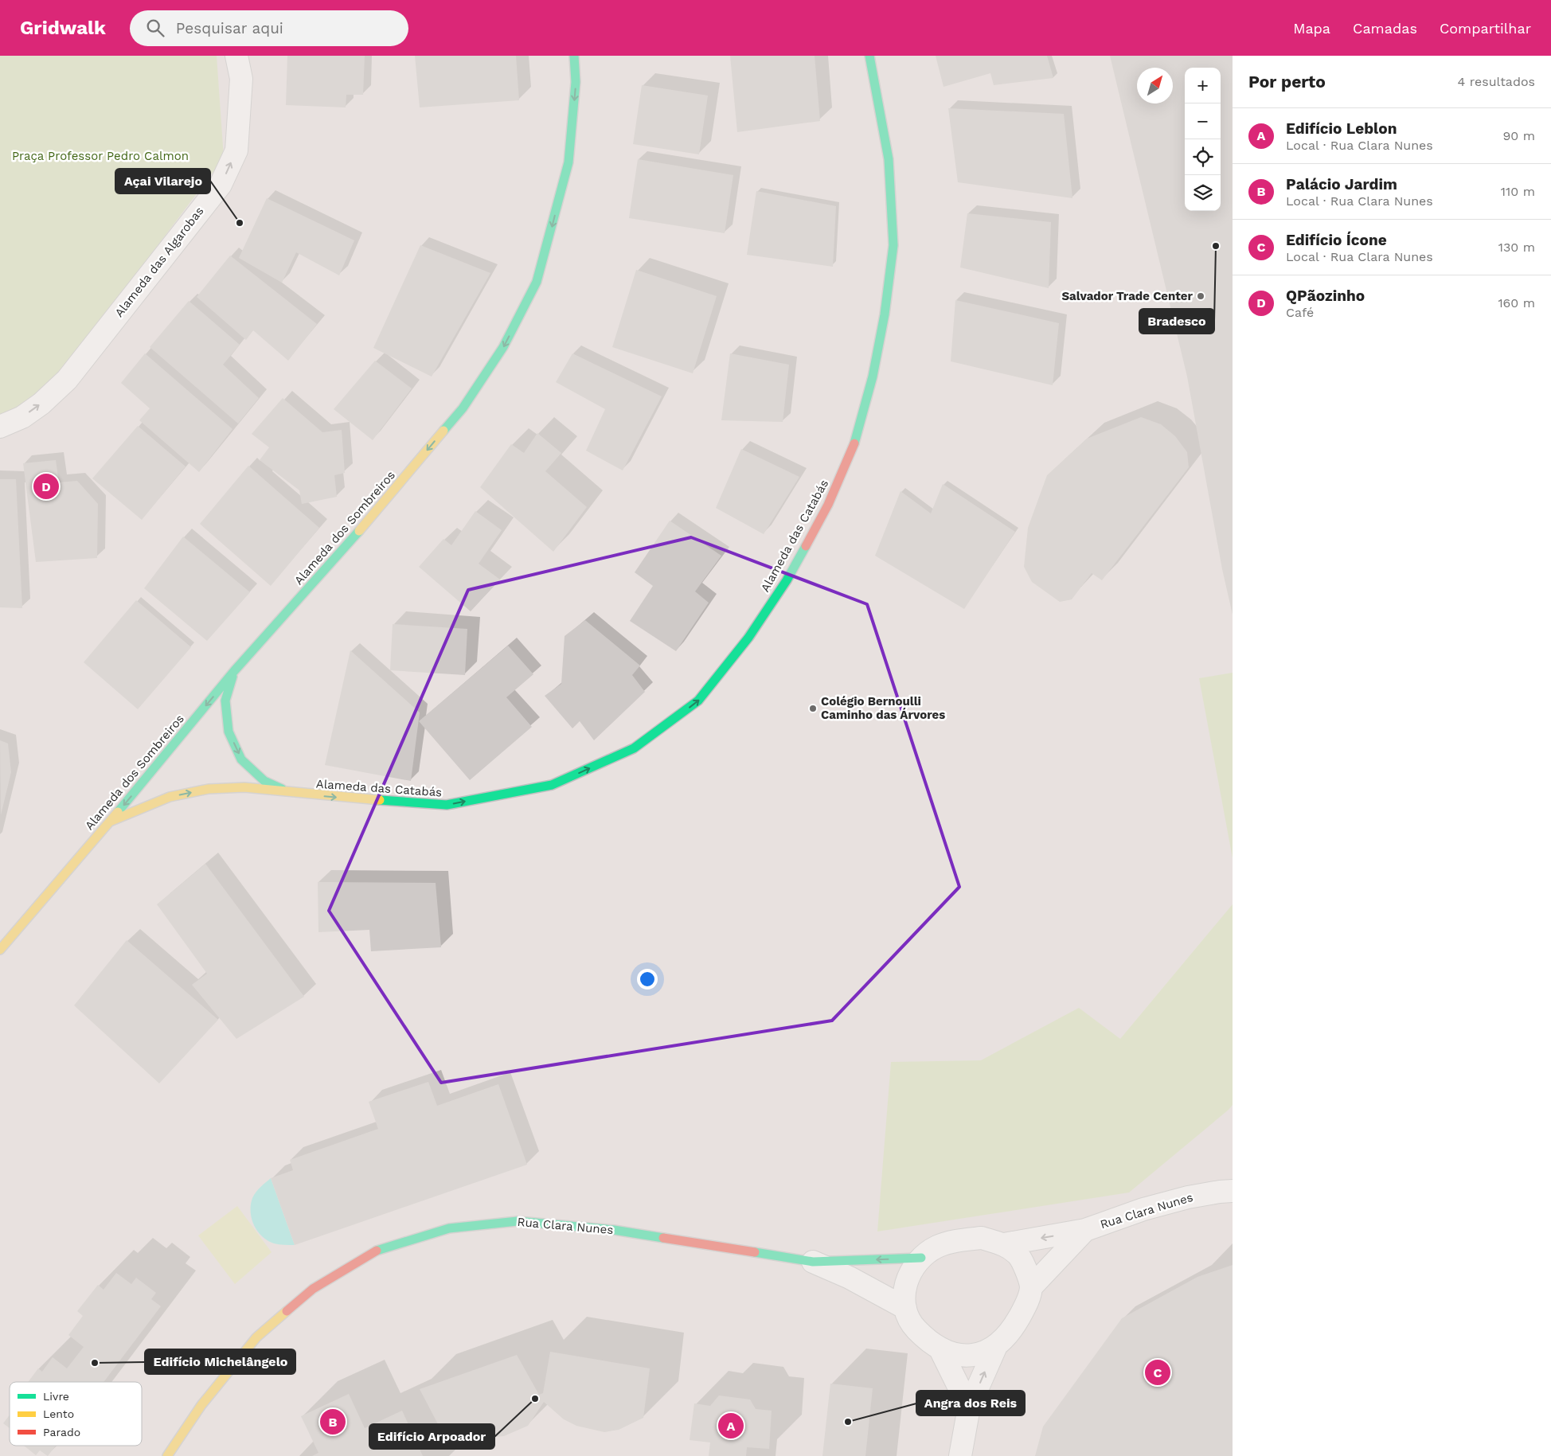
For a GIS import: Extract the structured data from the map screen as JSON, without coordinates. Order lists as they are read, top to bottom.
{
  "streets": {
    "street": [
      "Alameda das Algarobas",
      "Alameda dos Sombreiros",
      "Alameda das Catabás",
      "Rua Clara Nunes"
    ]
  },
  "crossings": [
    ["Alameda dos Sombreiros", "Alameda das Catabás"]
  ],
  "one_way": ["Alameda das Algarobas", "Alameda dos Sombreiros"],
  "parks": ["Praça Professor Pedro Calmon"],
  "places": [
    "Açai Vilarejo",
    "Bradesco",
    "Salvador Trade Center",
    "Colégio Bernoulli Caminho das Árvores",
    "Edifício Michelângelo",
    "Edifício Arpoador",
    "Angra dos Reis"
  ],
  "legend": ["Livre", "Lento", "Parado"],
  "north": "top right",
  "page": {
    "header": "Gridwalk",
    "search": "Pesquisar aqui",
    "nav": ["Mapa", "Camadas", "Compartilhar"],
    "heading": ["Por perto", "4 resultados"],
    "map_buttons": ["+", "−"],
    "list": [
      {
        "mark": "A",
        "name": "Edifício Leblon",
        "note": "Local · Rua Clara Nunes",
        "value": "90 m"
      },
      {
        "mark": "B",
        "name": "Palácio Jardim",
        "note": "Local · Rua Clara Nunes",
        "value": "110 m"
      },
      {
        "mark": "C",
        "name": "Edifício Ícone",
        "note": "Local · Rua Clara Nunes",
        "value": "130 m"
      },
      {
        "mark": "D",
        "name": "QPãozinho",
        "note": "Café",
        "value": "160 m"
      }
    ],
    "pins": [
      "D",
      "C",
      "B",
      "A"
    ]
  }
}
